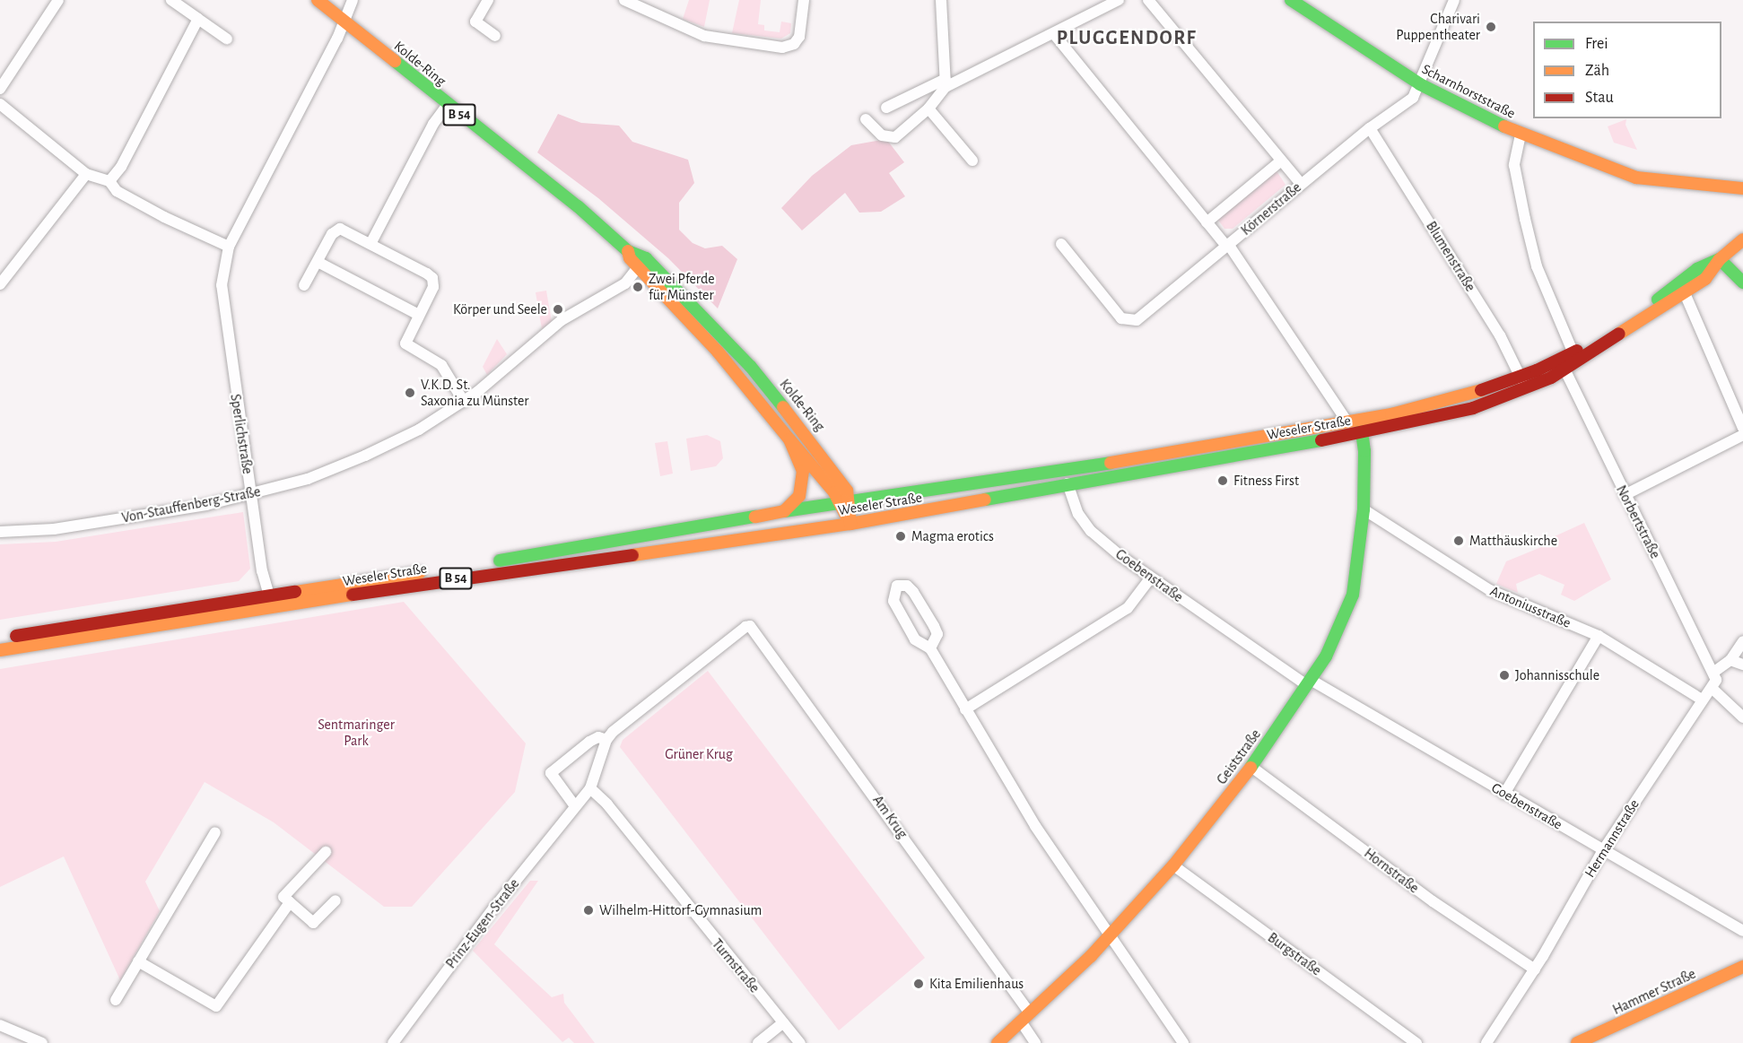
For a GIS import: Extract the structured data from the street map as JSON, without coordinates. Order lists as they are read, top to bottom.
{
  "streets": {
    "main road": [
      "Kolde-Ring",
      "Scharnhorststraße",
      "B 54",
      "Weseler Straße",
      "Geiststraße",
      "Hammer Straße"
    ],
    "street": [
      "Körnerstraße",
      "Blumenstraße",
      "Sperlichstraße",
      "Von-Stauffenberg-Straße",
      "Norbertstraße",
      "Goebenstraße",
      "Antoniusstraße",
      "Am Krug",
      "Hermannstraße",
      "Hornstraße",
      "Prinz-Eugen-Straße",
      "Burgstraße",
      "Turmstraße"
    ]
  },
  "crossings": [
    ["Kolde-Ring", "Weseler Straße"],
    ["Kolde-Ring", "Von-Stauffenberg-Straße"],
    ["Scharnhorststraße", "Körnerstraße"],
    ["Körnerstraße", "Blumenstraße"],
    ["Blumenstraße", "Weseler Straße"],
    ["Weseler Straße", "Sperlichstraße"],
    ["Weseler Straße", "Norbertstraße"],
    ["Weseler Straße", "Goebenstraße"],
    ["Weseler Straße", "Geiststraße"],
    ["Sperlichstraße", "Von-Stauffenberg-Straße"],
    ["Goebenstraße", "Geiststraße"],
    ["Goebenstraße", "Hermannstraße"],
    ["Antoniusstraße", "Geiststraße"],
    ["Antoniusstraße", "Hermannstraße"],
    ["Geiststraße", "Am Krug"],
    ["Geiststraße", "Hornstraße"],
    ["Geiststraße", "Burgstraße"],
    ["Am Krug", "Prinz-Eugen-Straße"],
    ["Hermannstraße", "Hornstraße"],
    ["Prinz-Eugen-Straße", "Turmstraße"]
  ],
  "districts": ["PLUGGENDORF"],
  "parks": ["Sentmaringer Park", "Grüner Krug"],
  "places": [
    "Charivari Puppentheater",
    "Zwei Pferde für Münster",
    "Körper und Seele",
    "V.K.D. St. Saxonia zu Münster",
    "Fitness First",
    "Magma erotics",
    "Matthäuskirche",
    "Johannisschule",
    "Wilhelm-Hittorf-Gymnasium",
    "Kita Emilienhaus"
  ],
  "legend": ["Frei", "Zäh", "Stau"]
}
